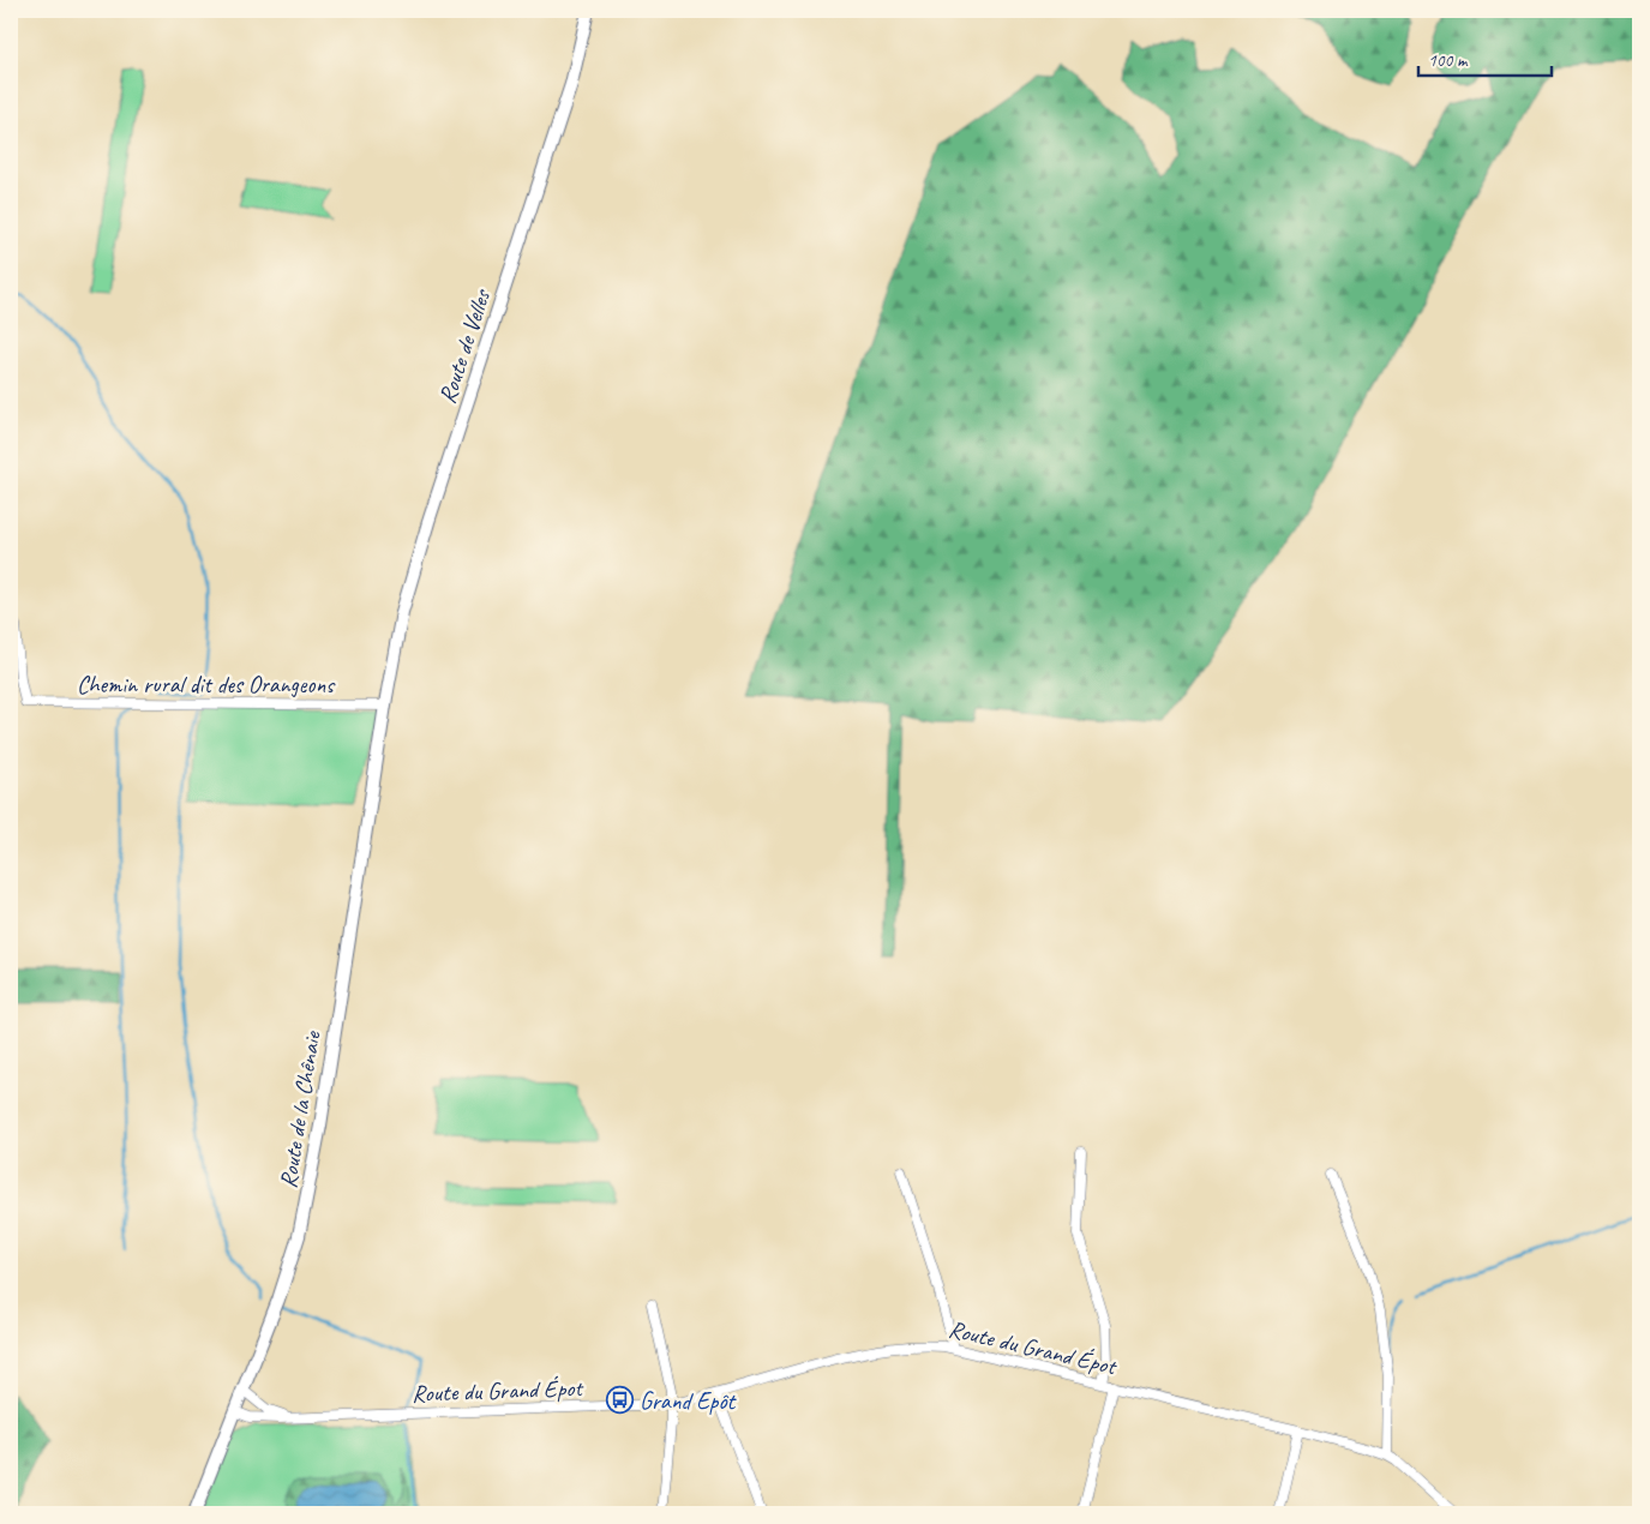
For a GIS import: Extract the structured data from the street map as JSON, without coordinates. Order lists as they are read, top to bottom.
{
  "streets": {
    "main road": ["Route de Velles", "Route de la Chênaie"],
    "street": ["Chemin rural dit des Orangeons", "Route du Grand Épot"]
  },
  "crossings": [
    ["Route de Velles", "Chemin rural dit des Orangeons"],
    ["Route de Velles", "Route de la Chênaie"],
    ["Chemin rural dit des Orangeons", "Route de la Chênaie"],
    ["Route de la Chênaie", "Route du Grand Épot"]
  ],
  "places": {
    "bus stop": ["Grand Epôt"]
  },
  "scale_bar": "100 m"
}
